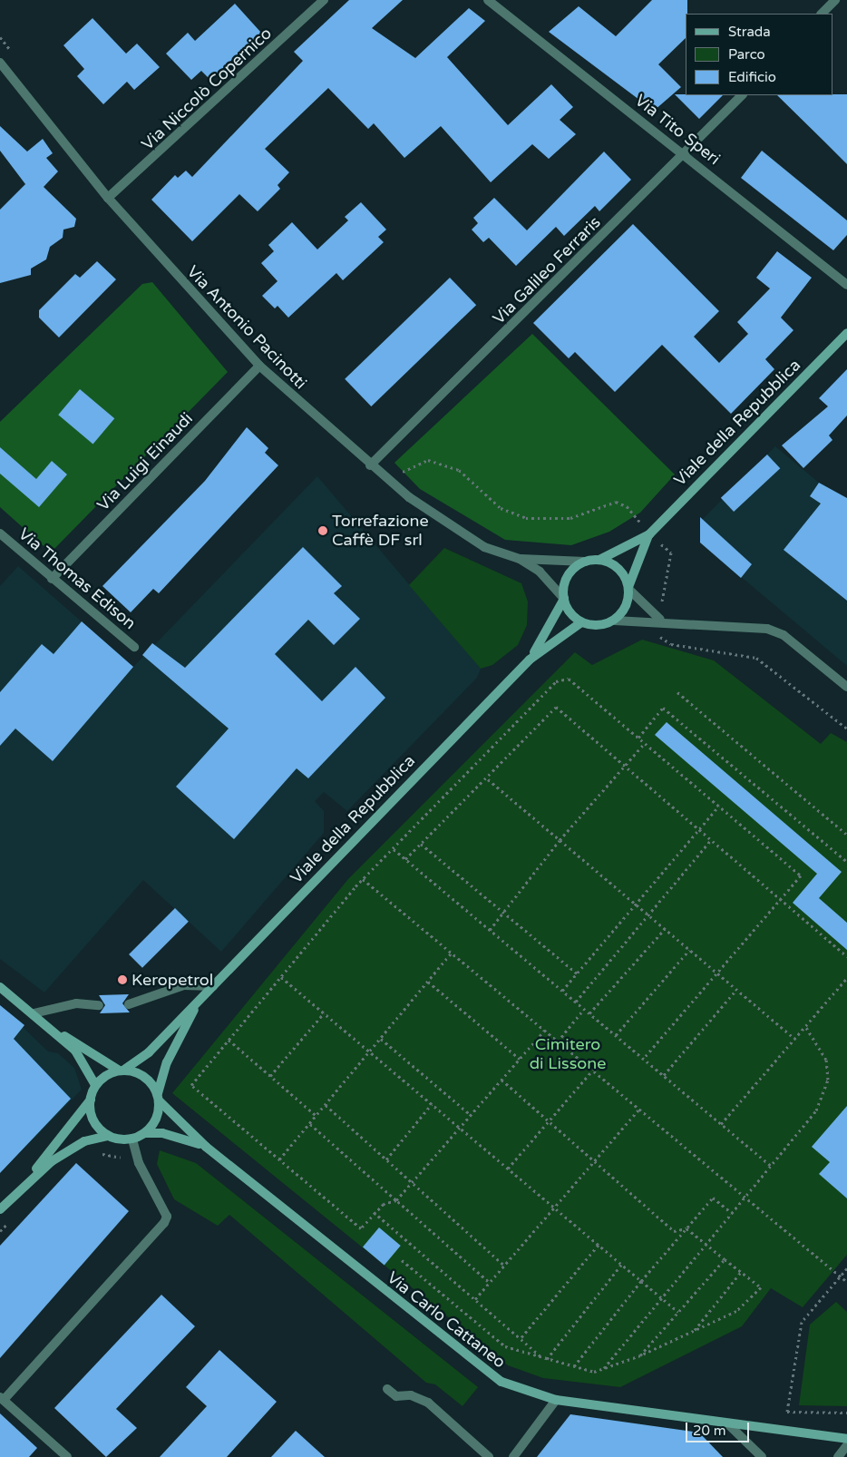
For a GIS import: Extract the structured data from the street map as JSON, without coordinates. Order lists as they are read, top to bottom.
{
  "streets": {
    "street": [
      "Via Niccolò Copernico",
      "Via Tito Speri",
      "Via Galileo Ferraris",
      "Via Antonio Pacinotti",
      "Viale della Repubblica",
      "Via Luigi Einaudi",
      "Via Thomas Edison",
      "Via Carlo Cattaneo"
    ]
  },
  "crossings": [
    ["Via Niccolò Copernico", "Via Antonio Pacinotti"],
    ["Via Tito Speri", "Via Galileo Ferraris"],
    ["Via Galileo Ferraris", "Via Antonio Pacinotti"],
    ["Via Antonio Pacinotti", "Viale della Repubblica"],
    ["Via Antonio Pacinotti", "Via Luigi Einaudi"],
    ["Viale della Repubblica", "Via Carlo Cattaneo"],
    ["Via Luigi Einaudi", "Via Thomas Edison"]
  ],
  "parks": ["Cimitero di Lissone"],
  "places": ["Torrefazione Caffè DF srl", "Keropetrol"],
  "legend": ["Strada", "Parco", "Edificio"],
  "scale_bar": "20 m"
}
